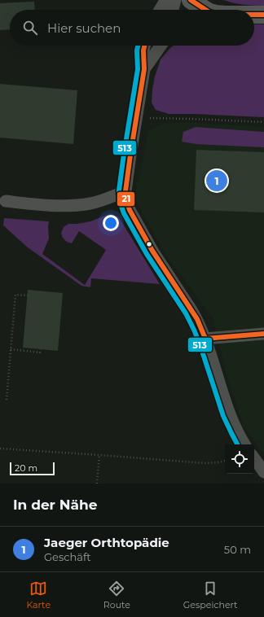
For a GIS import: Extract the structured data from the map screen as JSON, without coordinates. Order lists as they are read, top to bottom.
{
  "lines": ["transit line 21", "transit line 513"],
  "scale_bar": "20 m",
  "page": {
    "search": "Hier suchen",
    "pins": "1",
    "scale": "20 m",
    "heading": "In der Nähe",
    "list": [
      {
        "mark": "1",
        "name": "Jaeger Orthtopädie",
        "note": "Geschäft",
        "value": "50 m"
      }
    ],
    "nav": ["Karte", "Route", "Gespeichert"]
  }
}
